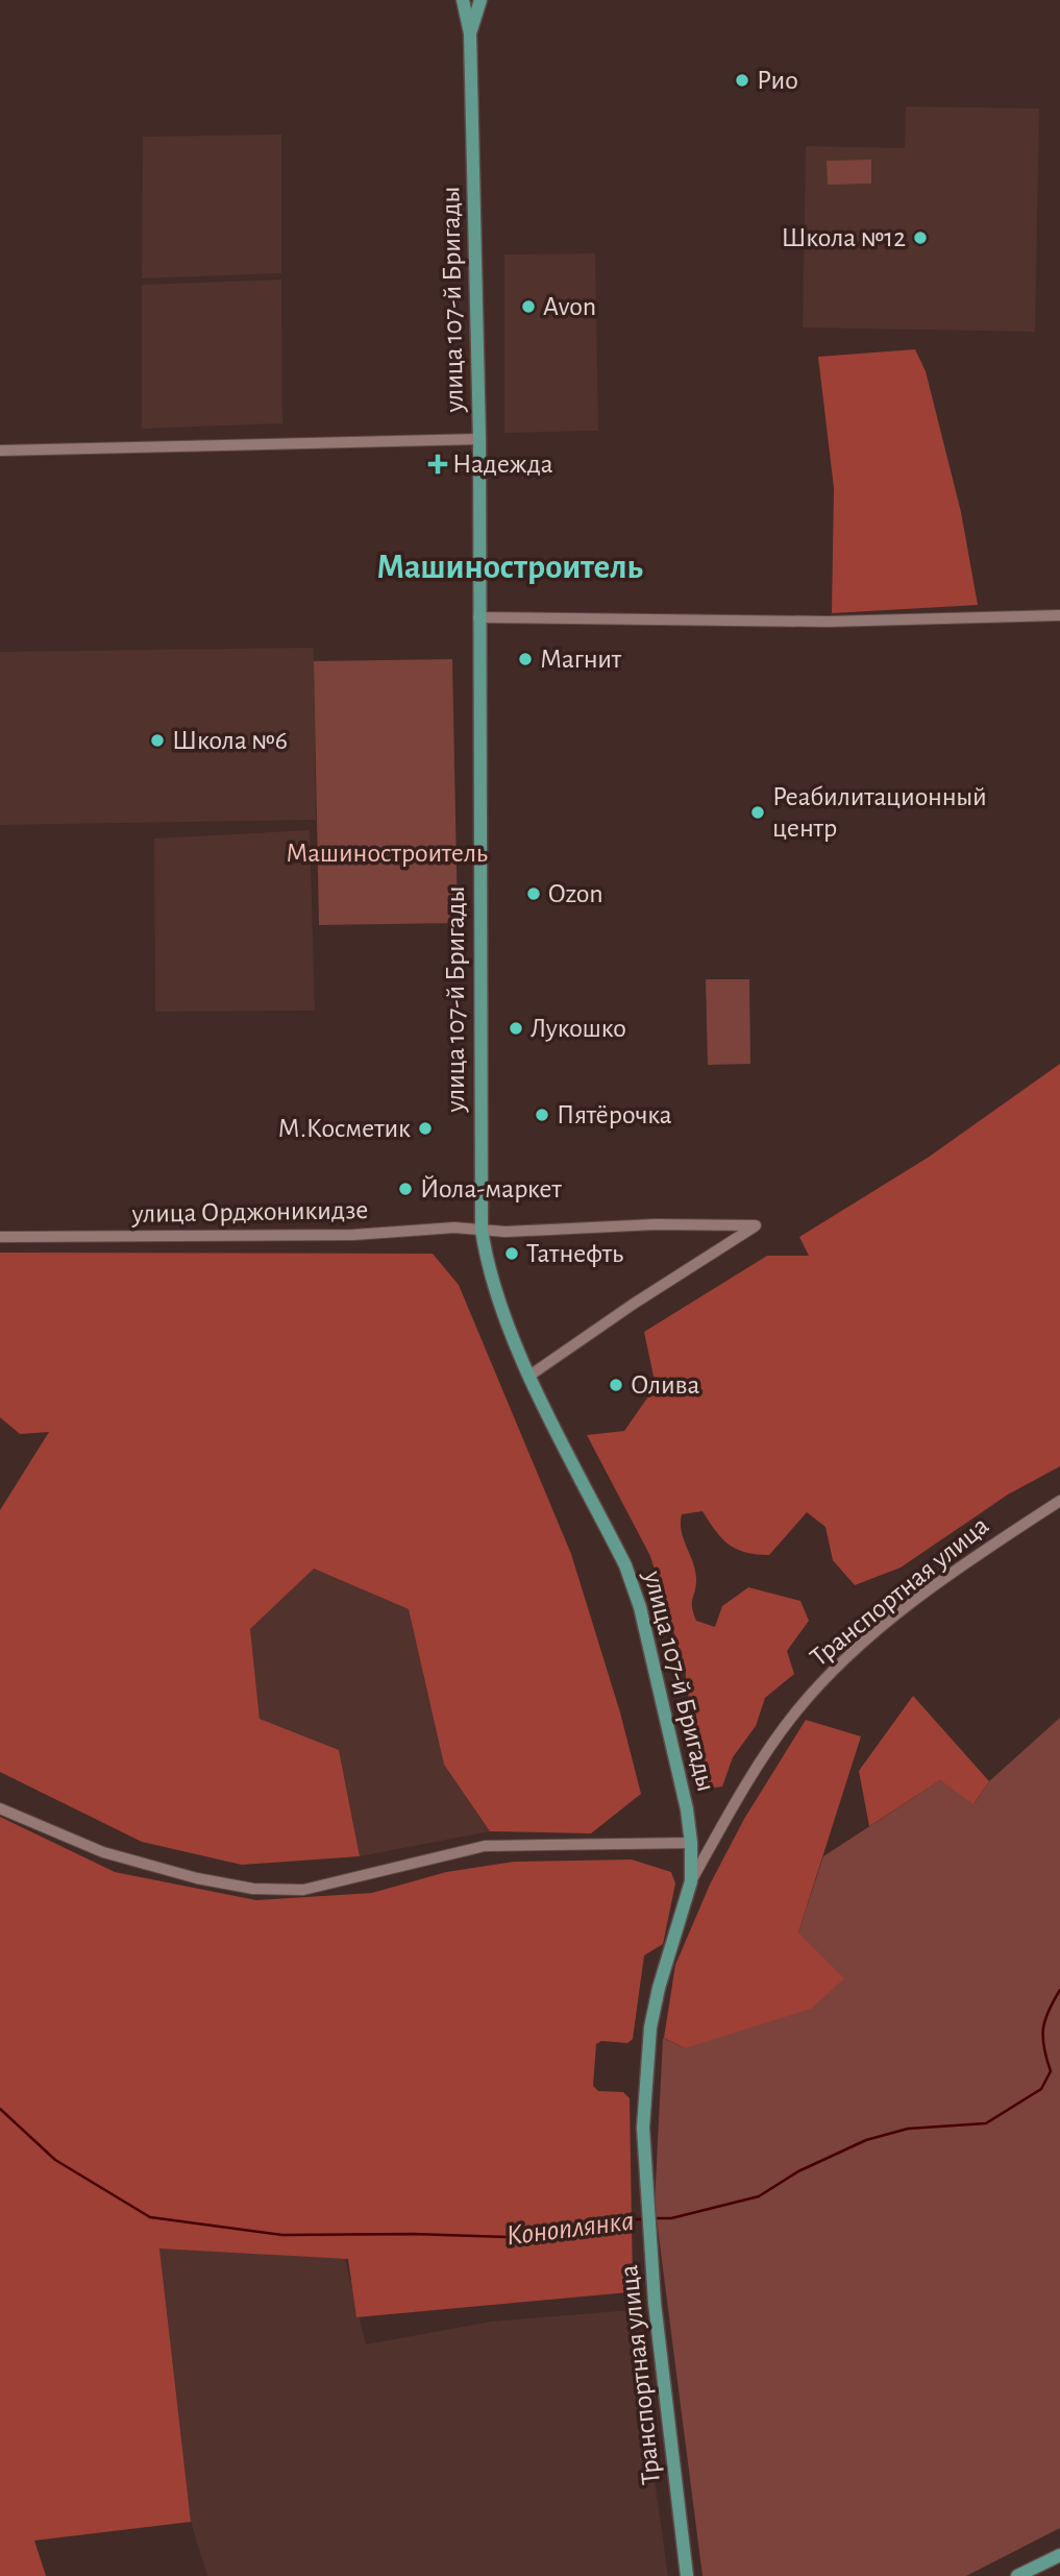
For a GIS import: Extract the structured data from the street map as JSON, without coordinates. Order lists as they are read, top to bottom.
{
  "streets": {
    "main road": ["улица 107-й Бригады", "Транспортная улица"],
    "street": ["улица Орджоникидзе"]
  },
  "crossings": [
    ["улица 107-й Бригады", "улица Орджоникидзе"],
    ["улица 107-й Бригады", "Транспортная улица"]
  ],
  "districts": ["Машиностроитель"],
  "water": ["Коноплянка"],
  "parks": ["Машиностроитель"],
  "places": {
    "other": [
      "Рио",
      "Школа №12",
      "Avon",
      "Магнит",
      "Школа №6",
      "Реабилитационный центр",
      "Ozon",
      "Лукошко",
      "Пятёрочка",
      "М.Косметик",
      "Йола-маркет",
      "Татнефть",
      "Олива"
    ],
    "health": ["Надежда"]
  }
}
